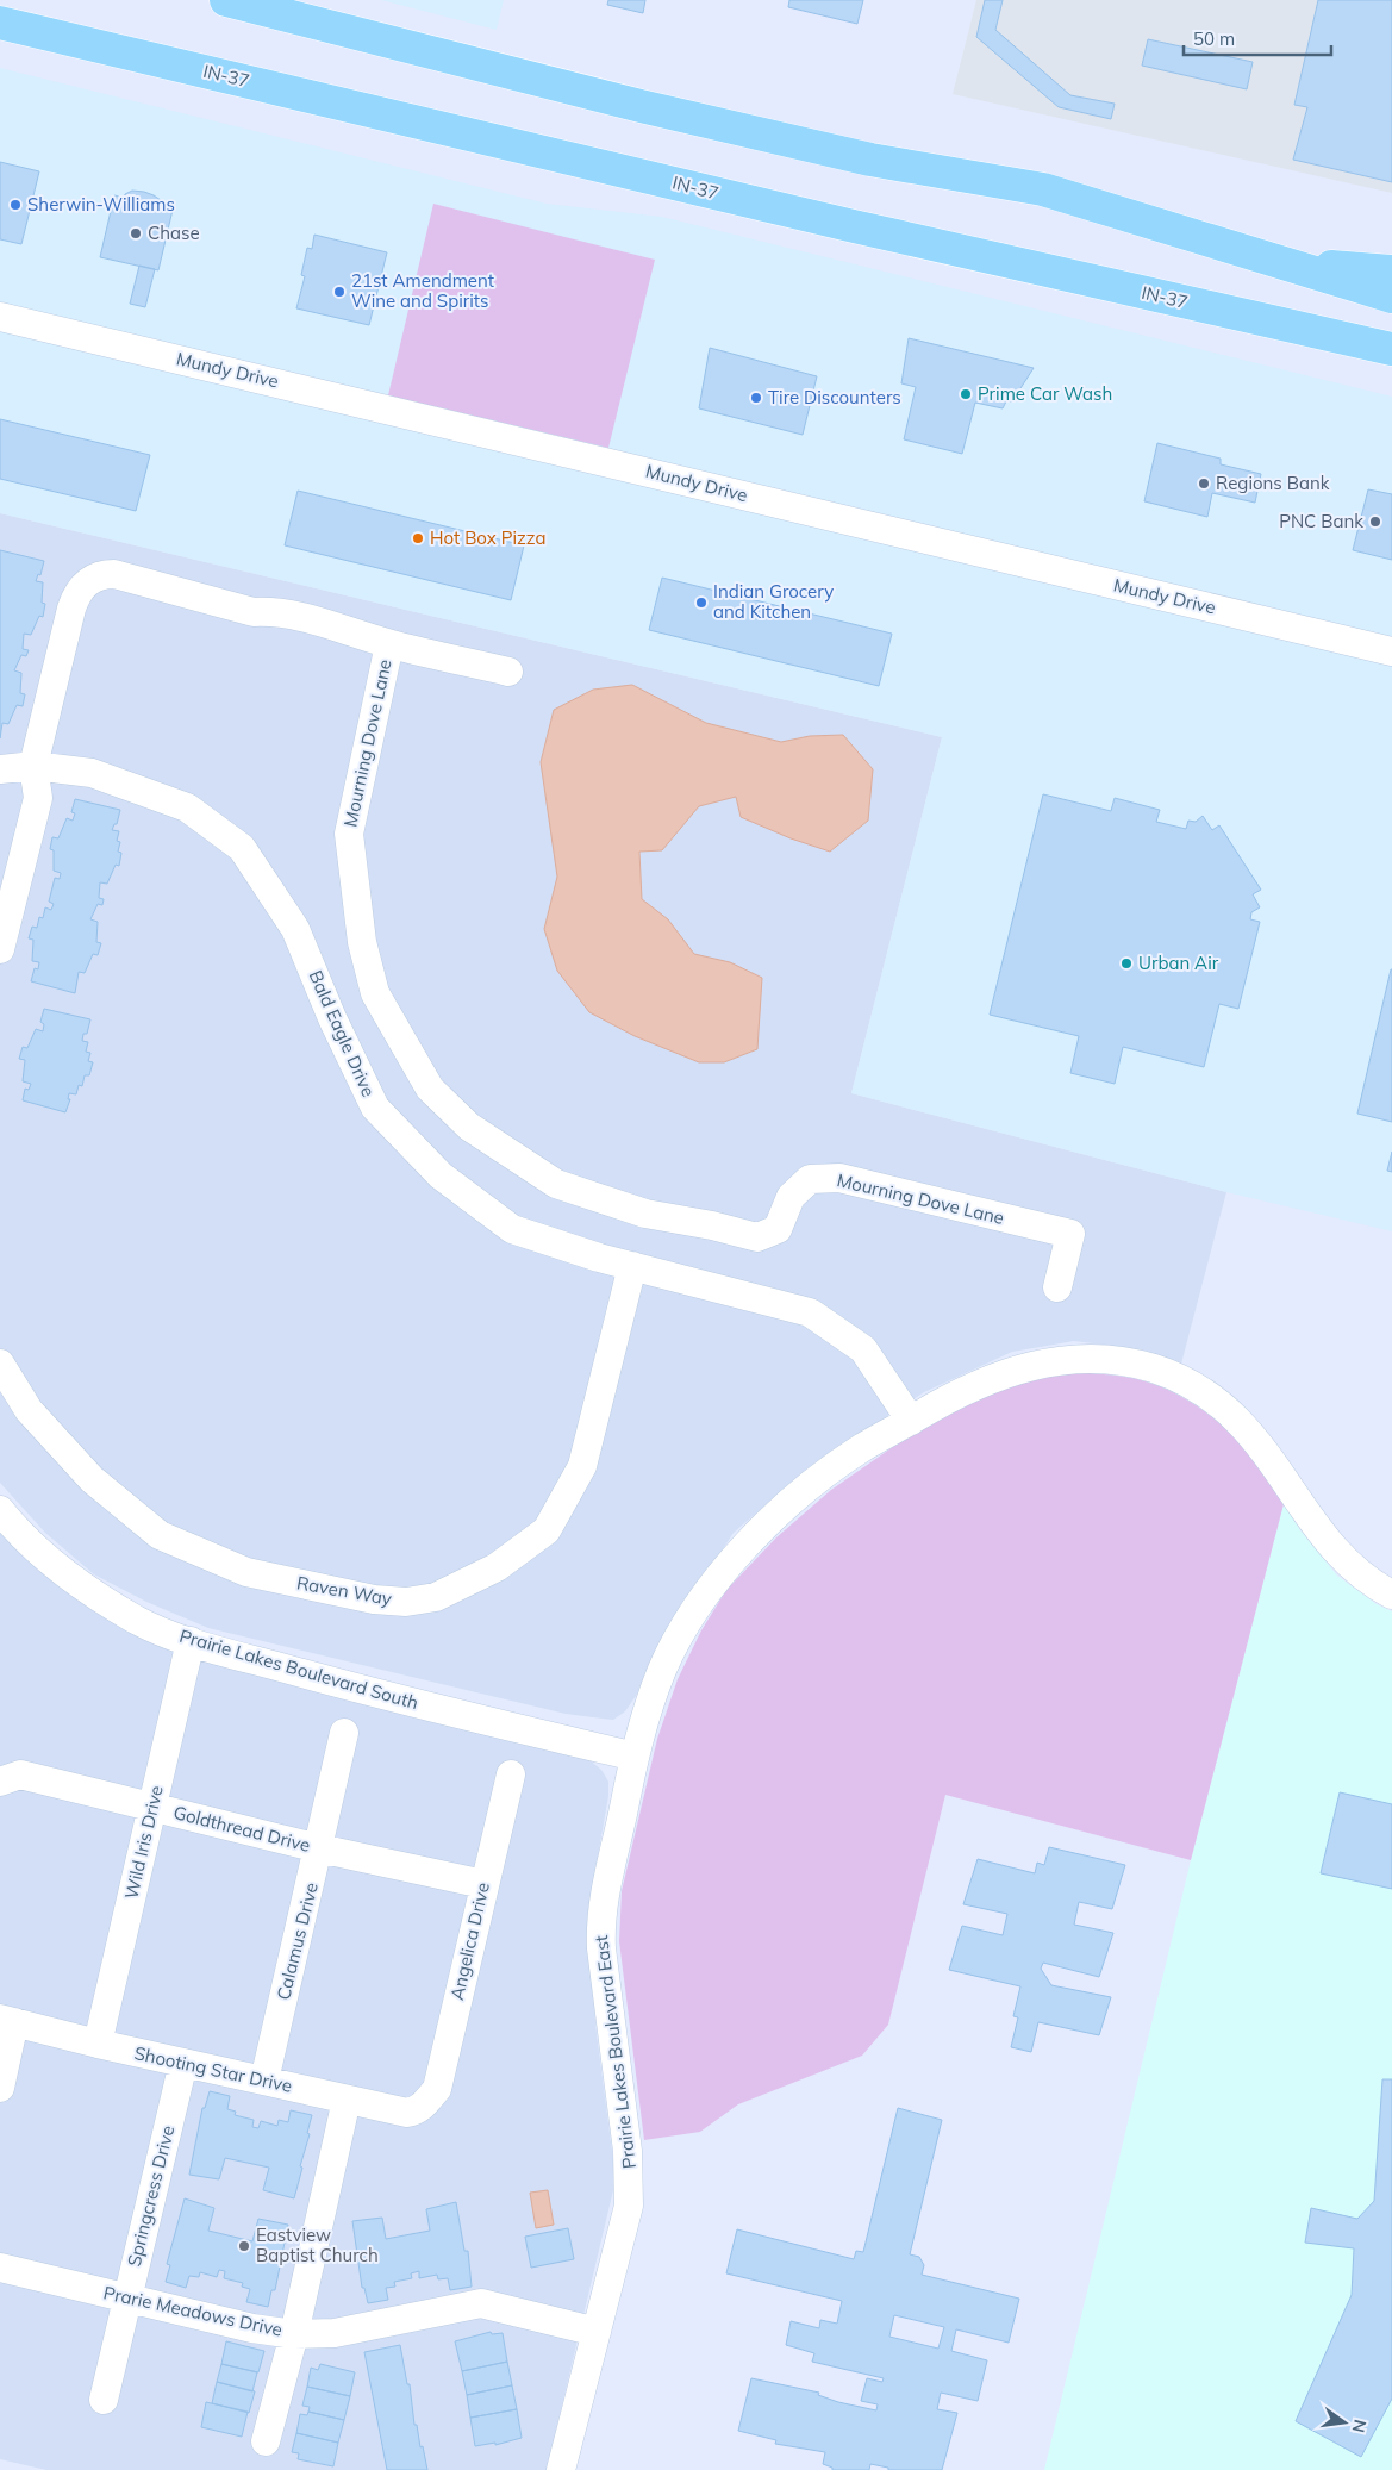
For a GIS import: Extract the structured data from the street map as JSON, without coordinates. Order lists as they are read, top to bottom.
{
  "streets": {
    "highway": ["IN-37"],
    "street": [
      "Mundy Drive",
      "Mourning Dove Lane",
      "Bald Eagle Drive",
      "Raven Way",
      "Prairie Lakes Boulevard South",
      "Goldthread Drive",
      "Wild Iris Drive",
      "Calamus Drive",
      "Angelica Drive",
      "Prairie Lakes Boulevard East",
      "Shooting Star Drive",
      "Springcress Drive",
      "Prarie Meadows Drive"
    ]
  },
  "crossings": [
    ["Bald Eagle Drive", "Raven Way"],
    ["Bald Eagle Drive", "Prairie Lakes Boulevard East"],
    ["Prairie Lakes Boulevard South", "Wild Iris Drive"],
    ["Prairie Lakes Boulevard South", "Prairie Lakes Boulevard East"],
    ["Goldthread Drive", "Wild Iris Drive"],
    ["Goldthread Drive", "Calamus Drive"],
    ["Goldthread Drive", "Angelica Drive"],
    ["Wild Iris Drive", "Shooting Star Drive"],
    ["Calamus Drive", "Shooting Star Drive"],
    ["Angelica Drive", "Shooting Star Drive"],
    ["Prairie Lakes Boulevard East", "Prarie Meadows Drive"],
    ["Shooting Star Drive", "Springcress Drive"],
    ["Springcress Drive", "Prarie Meadows Drive"]
  ],
  "places": [
    "Sherwin-Williams",
    "Chase",
    "21st Amendment Wine and Spirits",
    "Prime Car Wash",
    "Tire Discounters",
    "Regions Bank",
    "PNC Bank",
    "Hot Box Pizza",
    "Indian Grocery and Kitchen",
    "Urban Air",
    "Eastview Baptist Church"
  ],
  "scale_bar": "50 m",
  "north": "right"
}
